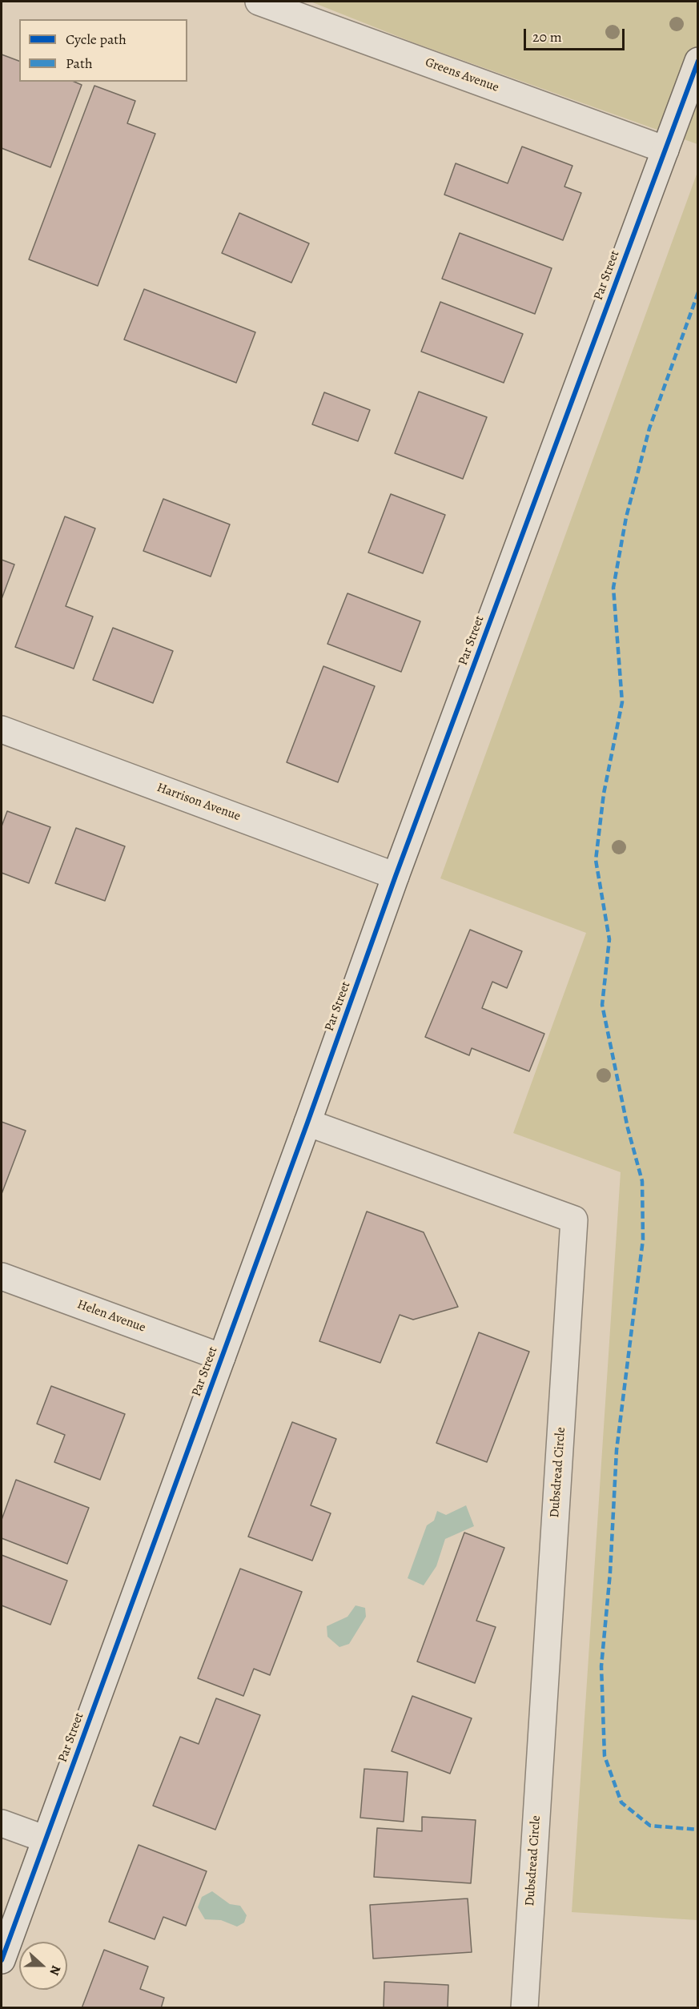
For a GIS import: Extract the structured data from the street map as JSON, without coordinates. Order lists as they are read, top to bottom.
{
  "streets": {
    "street": [
      "Greens Avenue",
      "Par Street",
      "Harrison Avenue",
      "Helen Avenue",
      "Dubsdread Circle"
    ]
  },
  "crossings": [
    ["Greens Avenue", "Par Street"],
    ["Par Street", "Harrison Avenue"],
    ["Par Street", "Helen Avenue"],
    ["Par Street", "Dubsdread Circle"]
  ],
  "legend": ["Cycle path", "Path"],
  "scale_bar": "20 m",
  "north": "right"
}
